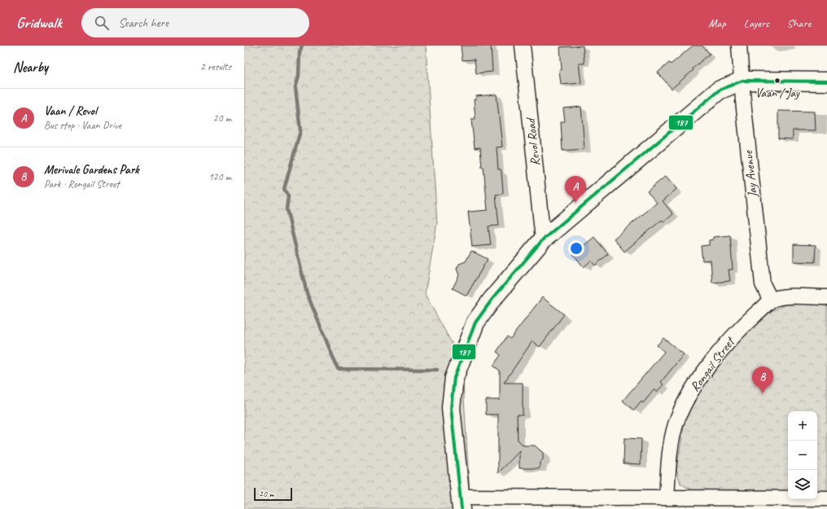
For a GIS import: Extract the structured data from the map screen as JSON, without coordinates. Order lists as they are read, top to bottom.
{
  "streets": {
    "street": ["Revol Road", "Jay Avenue", "Rongail Street"]
  },
  "crossings": [
    ["Jay Avenue", "Rongail Street"]
  ],
  "places": ["Vaan / Jay"],
  "lines": ["transit line 187"],
  "scale_bar": "20 m",
  "page": {
    "header": "Gridwalk",
    "search": "Search here",
    "nav": ["Map", "Layers", "Share"],
    "heading": ["Nearby", "2 results"],
    "list": [
      {
        "mark": "A",
        "name": "Vaan / Revol",
        "note": "Bus stop · Vaan Drive",
        "value": "20 m"
      },
      {
        "mark": "B",
        "name": "Merivale Gardens Park",
        "note": "Park · Rongail Street",
        "value": "120 m"
      }
    ],
    "pins": ["A", "B"],
    "map_buttons": ["+", "−"],
    "scale": "20 m"
  }
}
